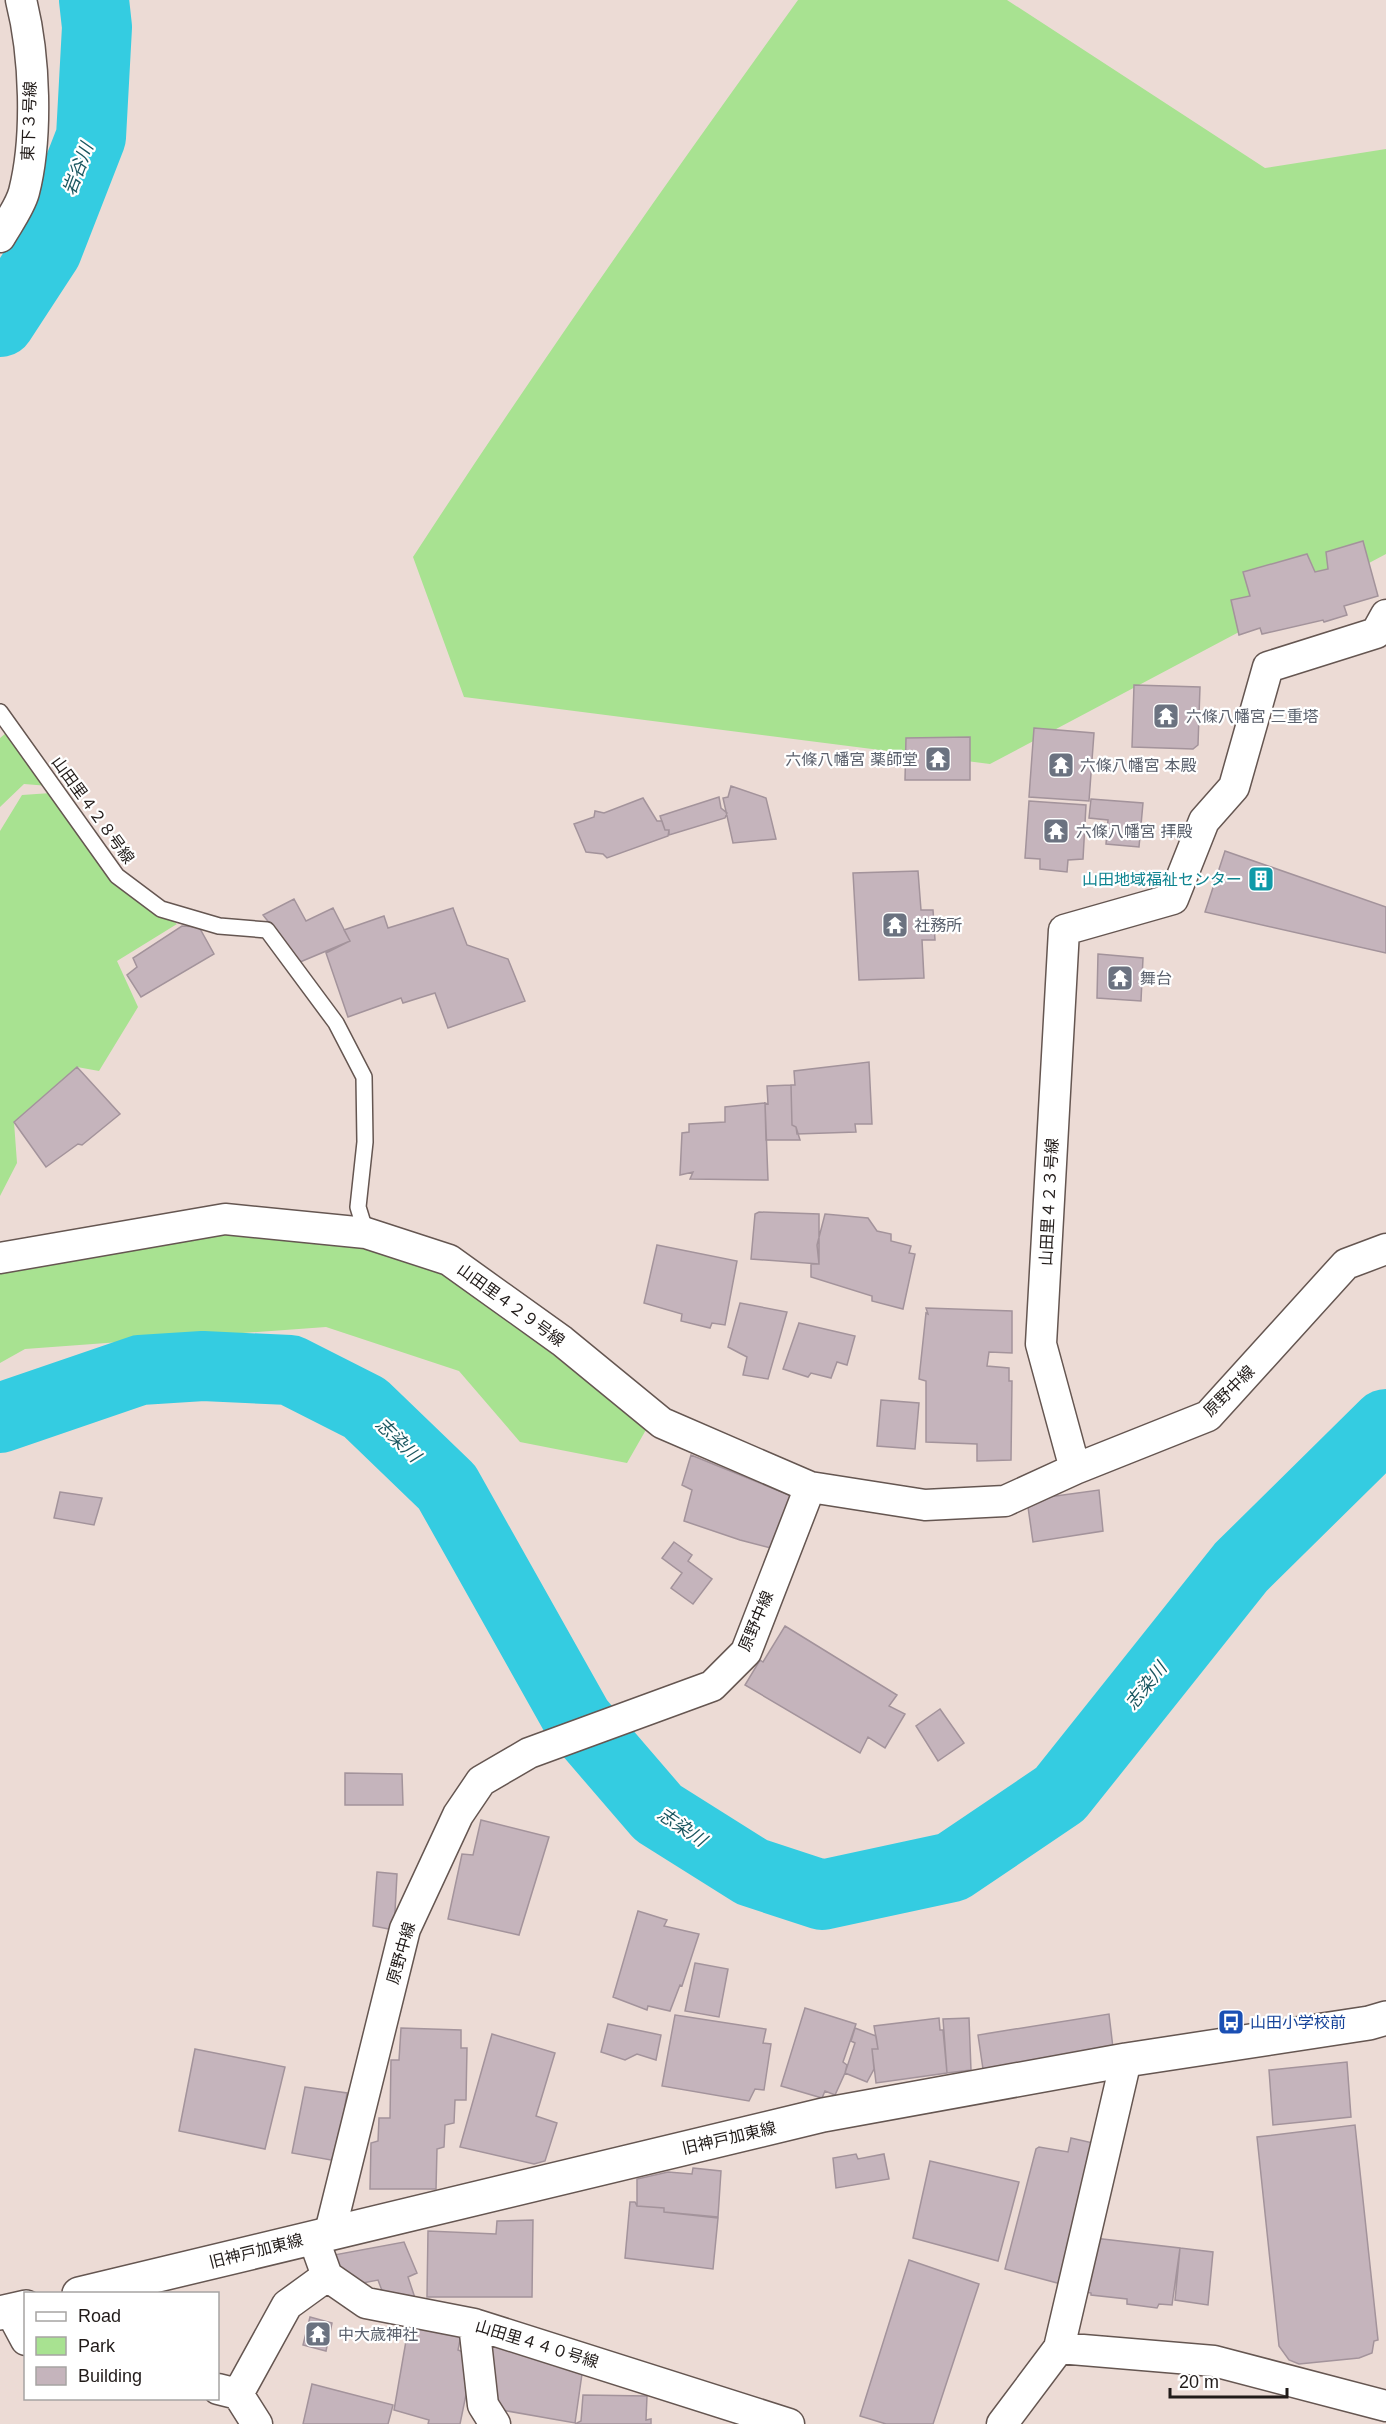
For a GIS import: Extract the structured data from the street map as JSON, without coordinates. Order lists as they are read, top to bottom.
{
  "streets": {
    "street": [
      "東下３号線",
      "山田里４２３号線",
      "山田里４２９号線",
      "原野中線",
      "旧神戸加東線",
      "山田里４４０号線"
    ],
    "lane": ["山田里４２８号線"]
  },
  "crossings": [
    ["山田里４２８号線", "山田里４２９号線"],
    ["山田里４２３号線", "原野中線"],
    ["山田里４２９号線", "原野中線"],
    ["原野中線", "旧神戸加東線"]
  ],
  "water": ["岩谷川", "志染川"],
  "places": {
    "temple": [
      "六條八幡宮 三重塔",
      "六條八幡宮 薬師堂",
      "六條八幡宮 本殿",
      "六條八幡宮 拝殿",
      "社務所",
      "舞台",
      "中大歳神社"
    ],
    "building": ["山田地域福祉センター"],
    "bus stop": ["山田小学校前"]
  },
  "legend": ["Road", "Park", "Building"],
  "scale_bar": "20 m"
}
